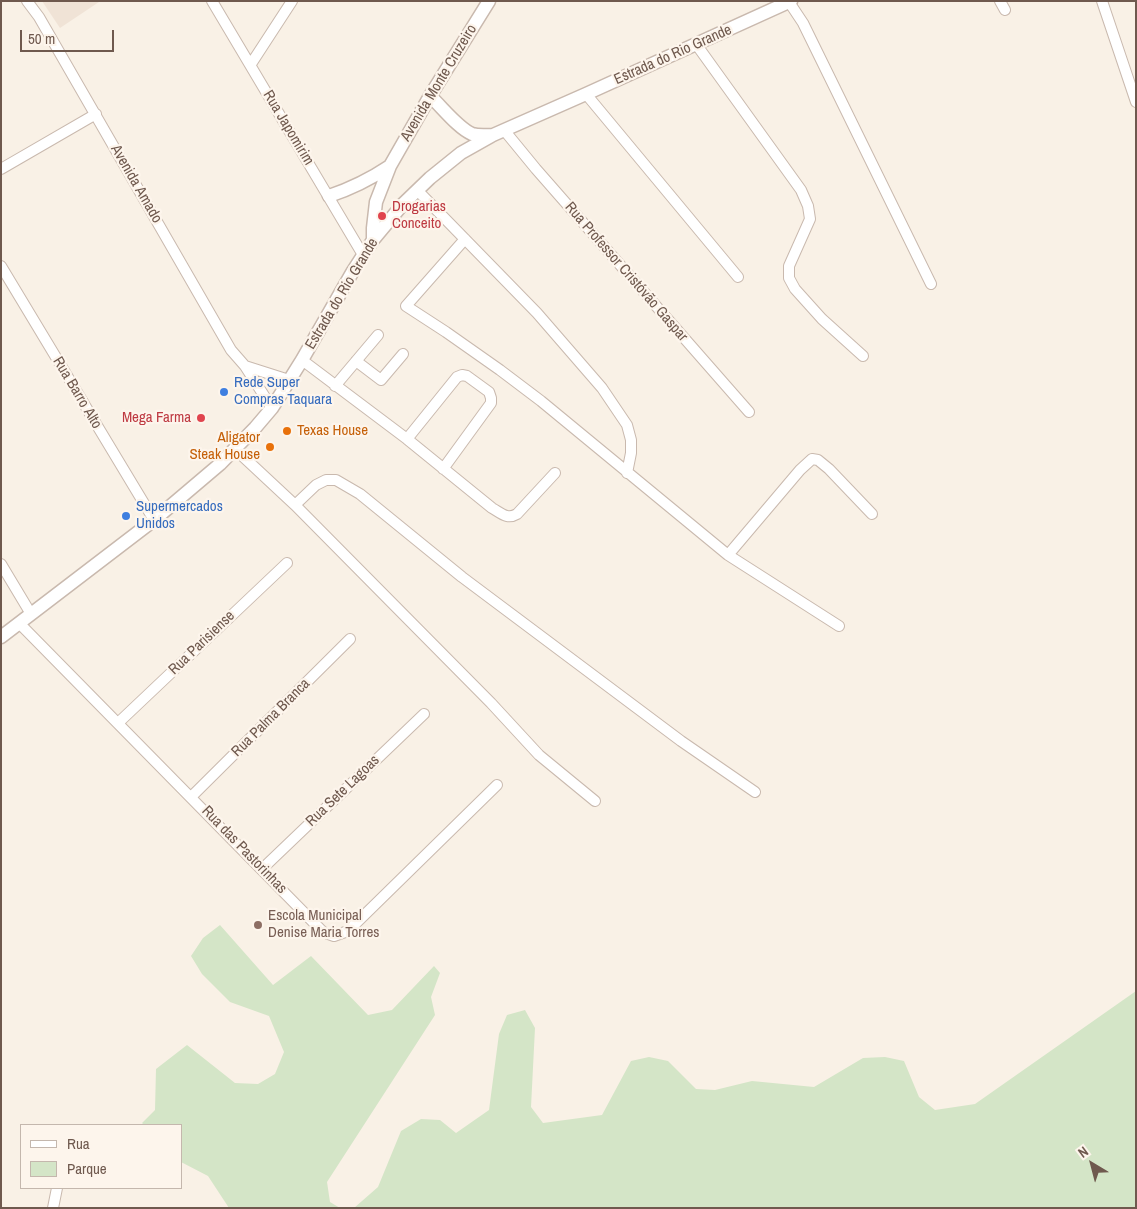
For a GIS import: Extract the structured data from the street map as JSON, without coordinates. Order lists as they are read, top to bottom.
{
  "streets": {
    "street": [
      "Estrada do Rio Grande",
      "Avenida Monte Cruzeiro",
      "Rua Japomirim",
      "Avenida Amado",
      "Rua Professor Cristóvão Gaspar",
      "Rua Barro Alto",
      "Rua Parisiense",
      "Rua Palma Branca",
      "Rua Sete Lagoas",
      "Rua das Pastorinhas"
    ]
  },
  "crossings": [
    ["Estrada do Rio Grande", "Avenida Monte Cruzeiro"],
    ["Estrada do Rio Grande", "Rua Japomirim"],
    ["Estrada do Rio Grande", "Avenida Amado"],
    ["Estrada do Rio Grande", "Rua Professor Cristóvão Gaspar"],
    ["Estrada do Rio Grande", "Rua Barro Alto"],
    ["Estrada do Rio Grande", "Rua das Pastorinhas"],
    ["Avenida Monte Cruzeiro", "Rua Japomirim"],
    ["Rua Parisiense", "Rua das Pastorinhas"],
    ["Rua Palma Branca", "Rua das Pastorinhas"],
    ["Rua Sete Lagoas", "Rua das Pastorinhas"]
  ],
  "places": [
    "Drogarias Conceito",
    "Rede Super Compras Taquara",
    "Mega Farma",
    "Texas House",
    "Aligator Steak House",
    "Supermercados Unidos",
    "Escola Municipal Denise Maria Torres"
  ],
  "legend": ["Rua", "Parque"],
  "scale_bar": "50 m",
  "north": "top left"
}
